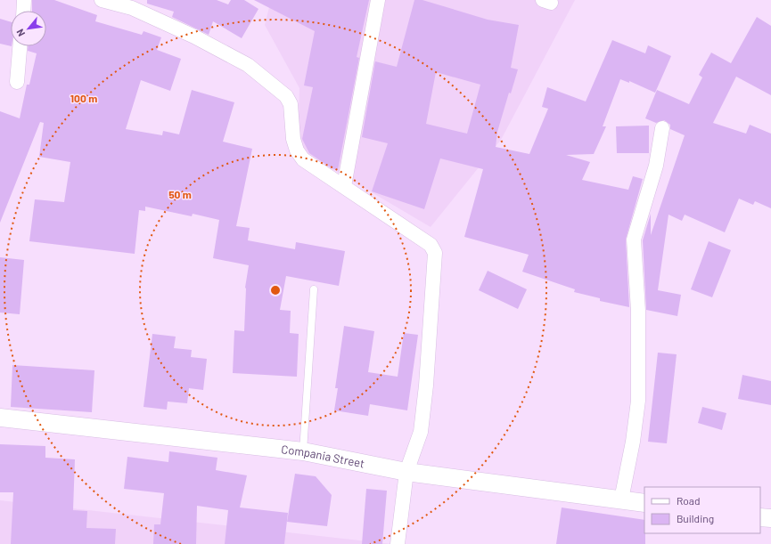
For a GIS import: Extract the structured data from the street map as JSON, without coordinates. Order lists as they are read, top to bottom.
{
  "streets": {
    "street": ["Compania Street"]
  },
  "legend": ["Road", "Building"],
  "north": "bottom left",
  "rings": ["100 m", "50 m"]
}
